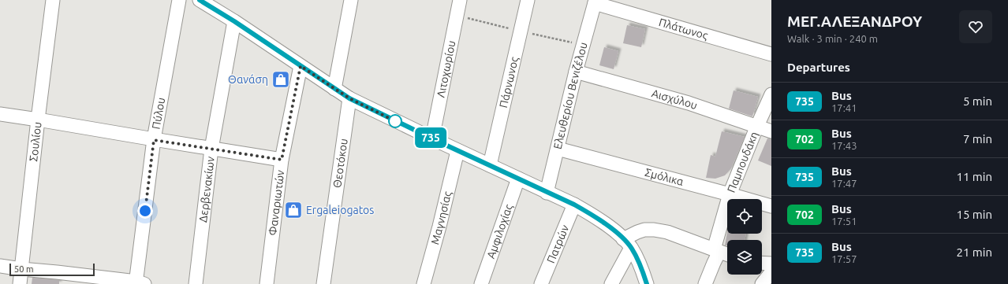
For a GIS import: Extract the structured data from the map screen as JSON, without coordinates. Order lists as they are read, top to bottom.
{
  "streets": {
    "street": [
      "Πλάτωνος",
      "Λιτοχωρίου",
      "Πάρνωνος",
      "Ελευθερίου Βενιζέλου",
      "Αισχύλου",
      "Πύλου",
      "Σουλίου",
      "Παμπουδάκη",
      "Θεοτόκου",
      "Σμόλικα",
      "Δερβενακίων",
      "Φαναριωτών",
      "Μαγνησίας",
      "Αμφιλοχίας",
      "Πατρών"
    ]
  },
  "crossings": [
    ["Πλάτωνος", "Ελευθερίου Βενιζέλου"],
    ["Ελευθερίου Βενιζέλου", "Αισχύλου"],
    ["Ελευθερίου Βενιζέλου", "Σμόλικα"],
    ["Αισχύλου", "Παμπουδάκη"],
    ["Παμπουδάκη", "Σμόλικα"]
  ],
  "places": {
    "shop": ["Θανάση", "Ergaleiogatos"]
  },
  "lines": ["bus line 735"],
  "scale_bar": "50 m",
  "page": {
    "on_map": "735",
    "heading": [
      ["ΜΕΓ.ΑΛΕΞΑΝΔΡΟΥ", "Walk · 3 min · 240 m"],
      "Departures"
    ],
    "list": [
      {
        "mark": "735",
        "name": "Bus",
        "note": "17:41",
        "value": "5 min"
      },
      {
        "mark": "702",
        "name": "Bus",
        "note": "17:43",
        "value": "7 min"
      },
      {
        "mark": "735",
        "name": "Bus",
        "note": "17:47",
        "value": "11 min"
      },
      {
        "mark": "702",
        "name": "Bus",
        "note": "17:51",
        "value": "15 min"
      },
      {
        "mark": "735",
        "name": "Bus",
        "note": "17:57",
        "value": "21 min"
      }
    ],
    "scale": "50 m"
  }
}
